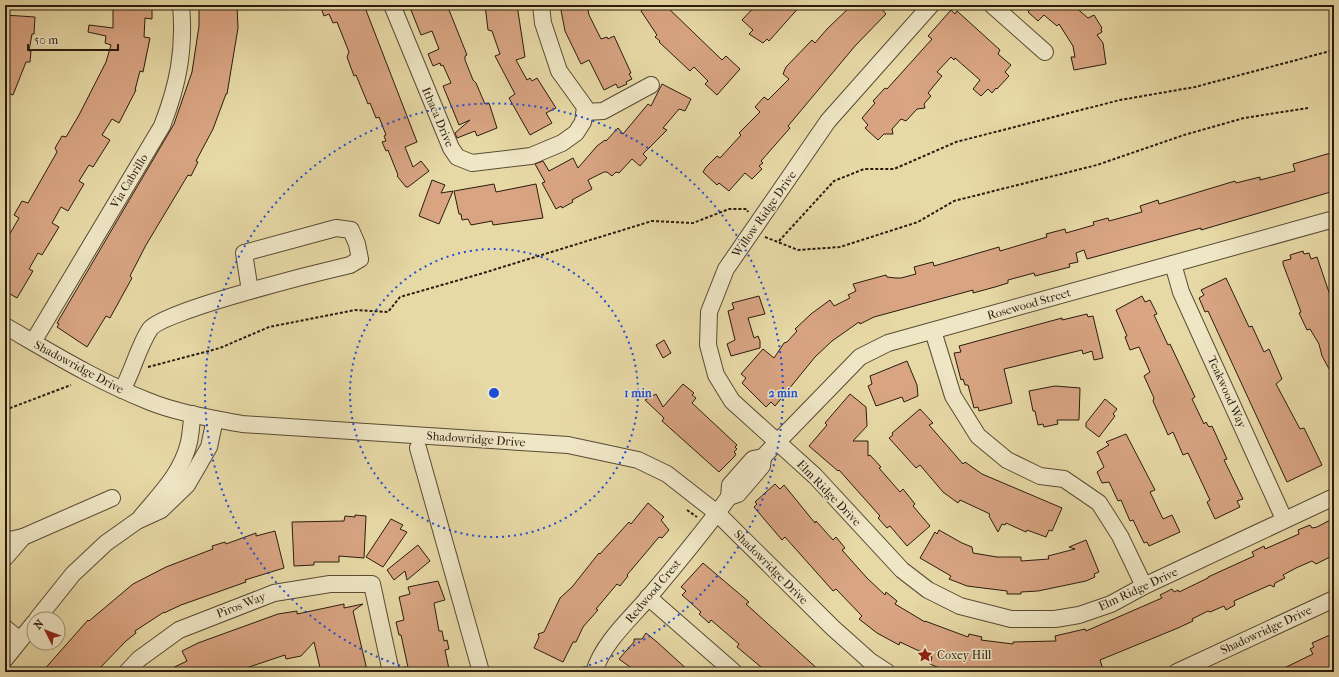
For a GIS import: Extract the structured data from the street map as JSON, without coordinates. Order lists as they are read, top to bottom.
{
  "streets": {
    "street": [
      "Ithaca Drive",
      "Via Cabrillo",
      "Willow Ridge Drive",
      "Rosewood Street",
      "Shadowridge Drive",
      "Teakwood Way",
      "Elm Ridge Drive",
      "Redwood Crest",
      "Piros Way"
    ]
  },
  "crossings": [
    ["Via Cabrillo", "Shadowridge Drive"],
    ["Willow Ridge Drive", "Rosewood Street"],
    ["Willow Ridge Drive", "Elm Ridge Drive"],
    ["Rosewood Street", "Shadowridge Drive"],
    ["Rosewood Street", "Teakwood Way"],
    ["Rosewood Street", "Elm Ridge Drive"],
    ["Rosewood Street", "Redwood Crest"],
    ["Shadowridge Drive", "Redwood Crest"],
    ["Teakwood Way", "Elm Ridge Drive"]
  ],
  "places": {
    "place": ["Coxey Hill"]
  },
  "scale_bar": "50 m",
  "north": "top left",
  "rings": ["1 min", "2 min"]
}
